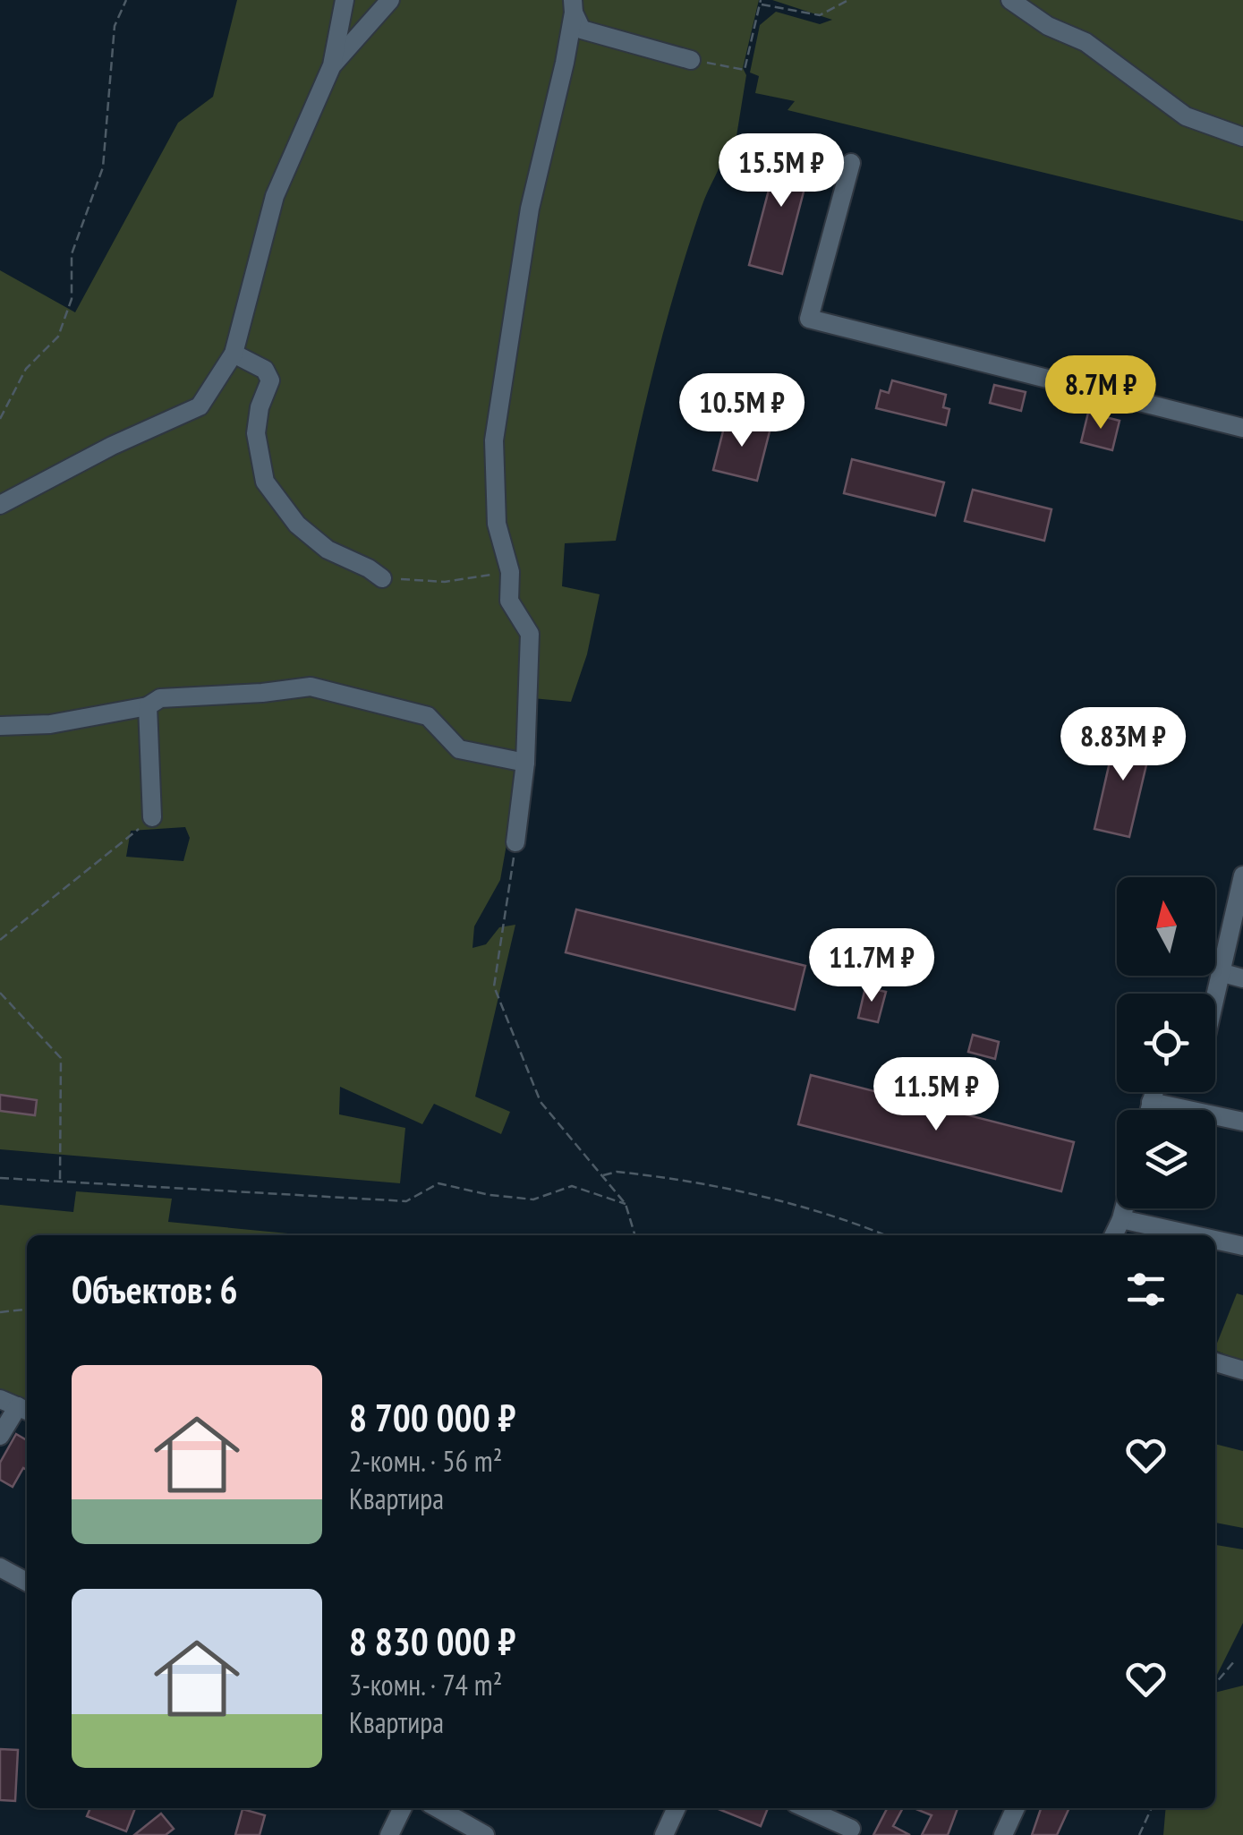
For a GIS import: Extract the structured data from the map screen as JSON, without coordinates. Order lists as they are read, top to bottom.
{
  "north": "top",
  "page": {
    "price": [
      "15.5M ₽",
      "8.7M ₽",
      "10.5M ₽",
      "8.83M ₽",
      "11.7M ₽",
      "11.5M ₽"
    ],
    "heading": "Объектов: 6",
    "list": [
      {
        "name": "8 700 000 ₽",
        "note": "2-комн. · 56 m² · Квартира"
      },
      {
        "name": "8 830 000 ₽",
        "note": "3-комн. · 74 m² · Квартира"
      }
    ]
  }
}
